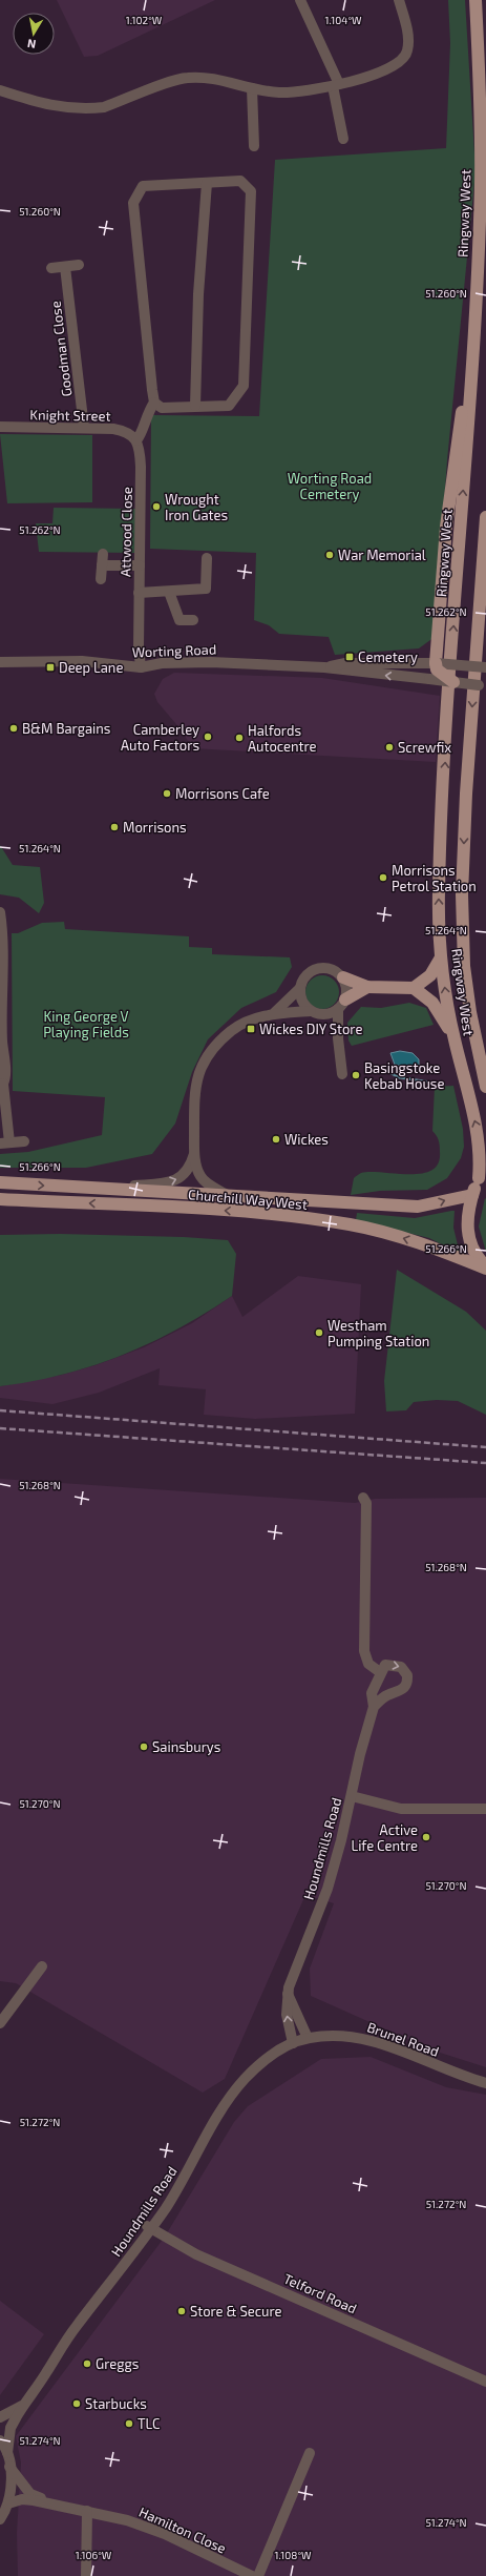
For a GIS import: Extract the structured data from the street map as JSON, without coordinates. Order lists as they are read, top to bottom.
{
  "streets": {
    "main road": ["Ringway West", "Churchill Way West"],
    "street": [
      "Goodman Close",
      "Knight Street",
      "Attwood Close",
      "Worting Road",
      "Houndmills Road",
      "Brunel Road",
      "Telford Road",
      "Hamilton Close"
    ]
  },
  "crossings": [
    ["Ringway West", "Churchill Way West"],
    ["Goodman Close", "Knight Street"],
    ["Knight Street", "Attwood Close"],
    ["Attwood Close", "Worting Road"],
    ["Houndmills Road", "Brunel Road"],
    ["Houndmills Road", "Telford Road"]
  ],
  "parks": ["Worting Road Cemetery", "King George V Playing Fields"],
  "places": {
    "other": [
      "Wrought Iron Gates",
      "War Memorial",
      "B&M Bargains",
      "Camberley Auto Factors",
      "Halfords Autocentre",
      "Screwfix",
      "Morrisons Cafe",
      "Morrisons",
      "Morrisons Petrol Station",
      "Basingstoke Kebab House",
      "Wickes",
      "Westham Pumping Station",
      "Sainsburys",
      "Active Life Centre",
      "Store & Secure",
      "Greggs",
      "Starbucks",
      "TLC"
    ],
    "transit": ["Cemetery", "Deep Lane", "Wickes DIY Store"]
  },
  "north": "bottom",
  "coordinates": [
    "1.104°W",
    "1.102°W",
    "51.260°N",
    "51.262°N",
    "51.264°N",
    "51.266°N",
    "51.268°N",
    "51.270°N",
    "51.272°N",
    "51.274°N",
    "1.106°W",
    "1.108°W"
  ]
}
